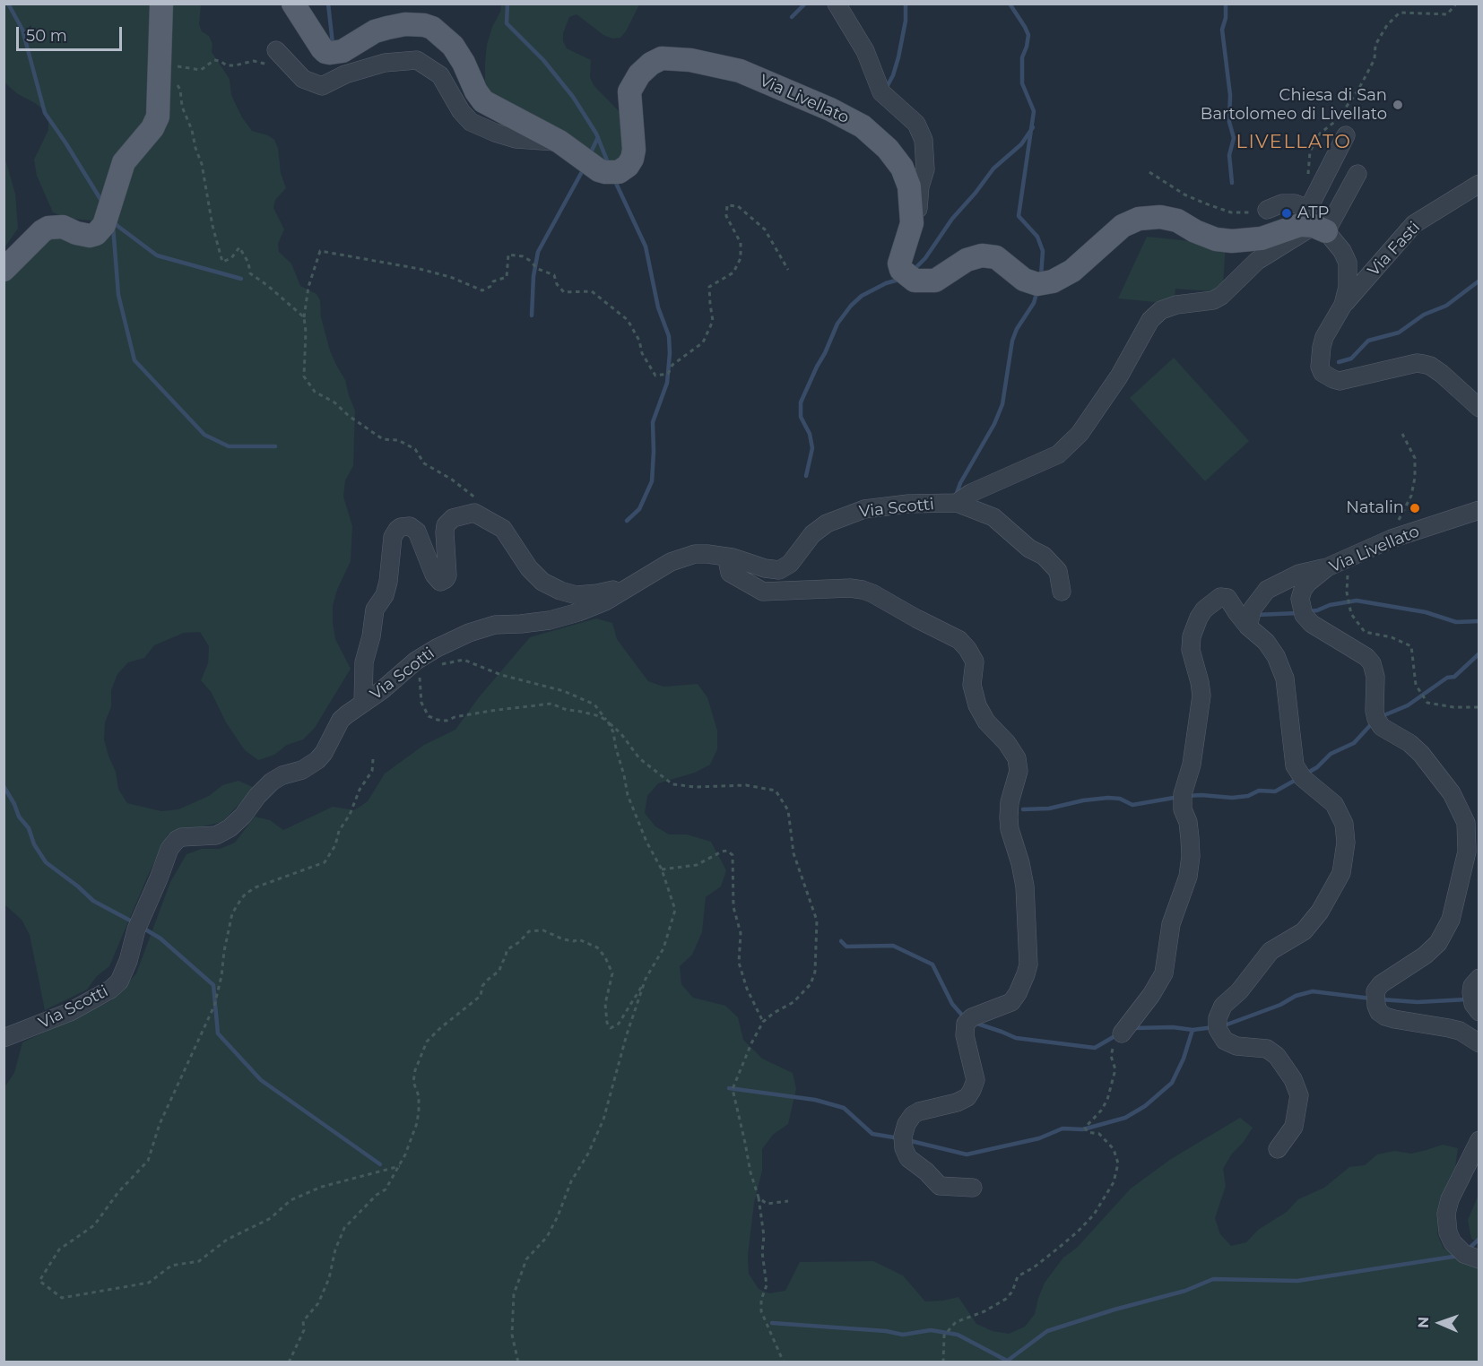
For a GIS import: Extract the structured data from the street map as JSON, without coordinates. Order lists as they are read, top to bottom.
{
  "streets": {
    "main road": ["Via Livellato"],
    "street": ["Via Fasti", "Via Scotti"]
  },
  "districts": ["LIVELLATO"],
  "places": ["Chiesa di San Bartolomeo di Livellato", "ATP", "Natalin"],
  "scale_bar": "50 m",
  "north": "left"
}
